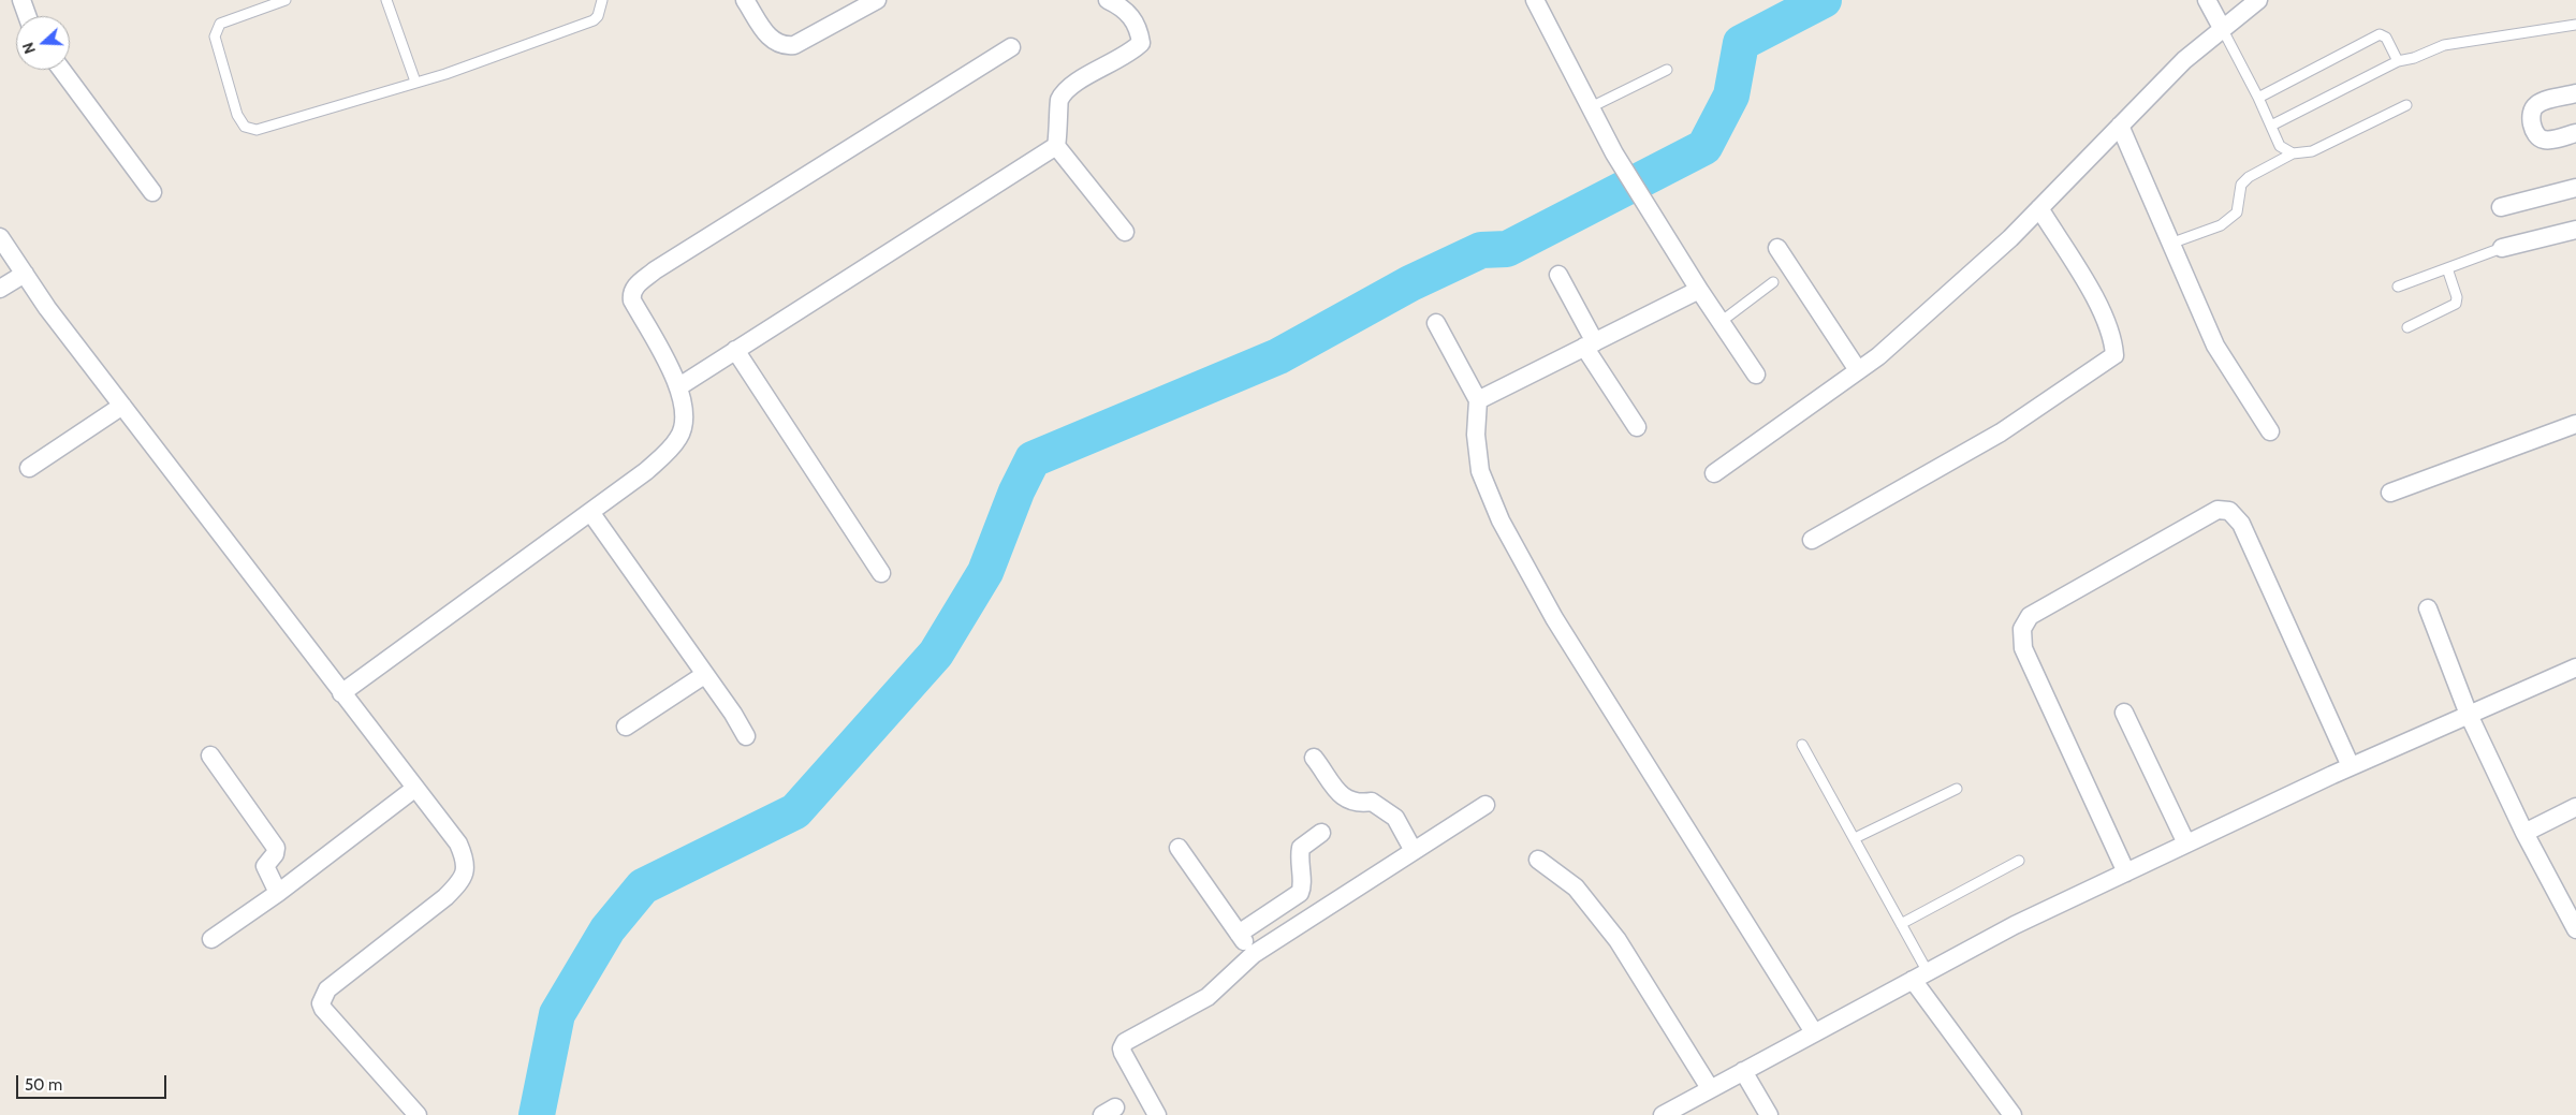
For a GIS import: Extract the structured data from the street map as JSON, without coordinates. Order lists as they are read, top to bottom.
{
  "scale_bar": "50 m",
  "north": "left"
}
